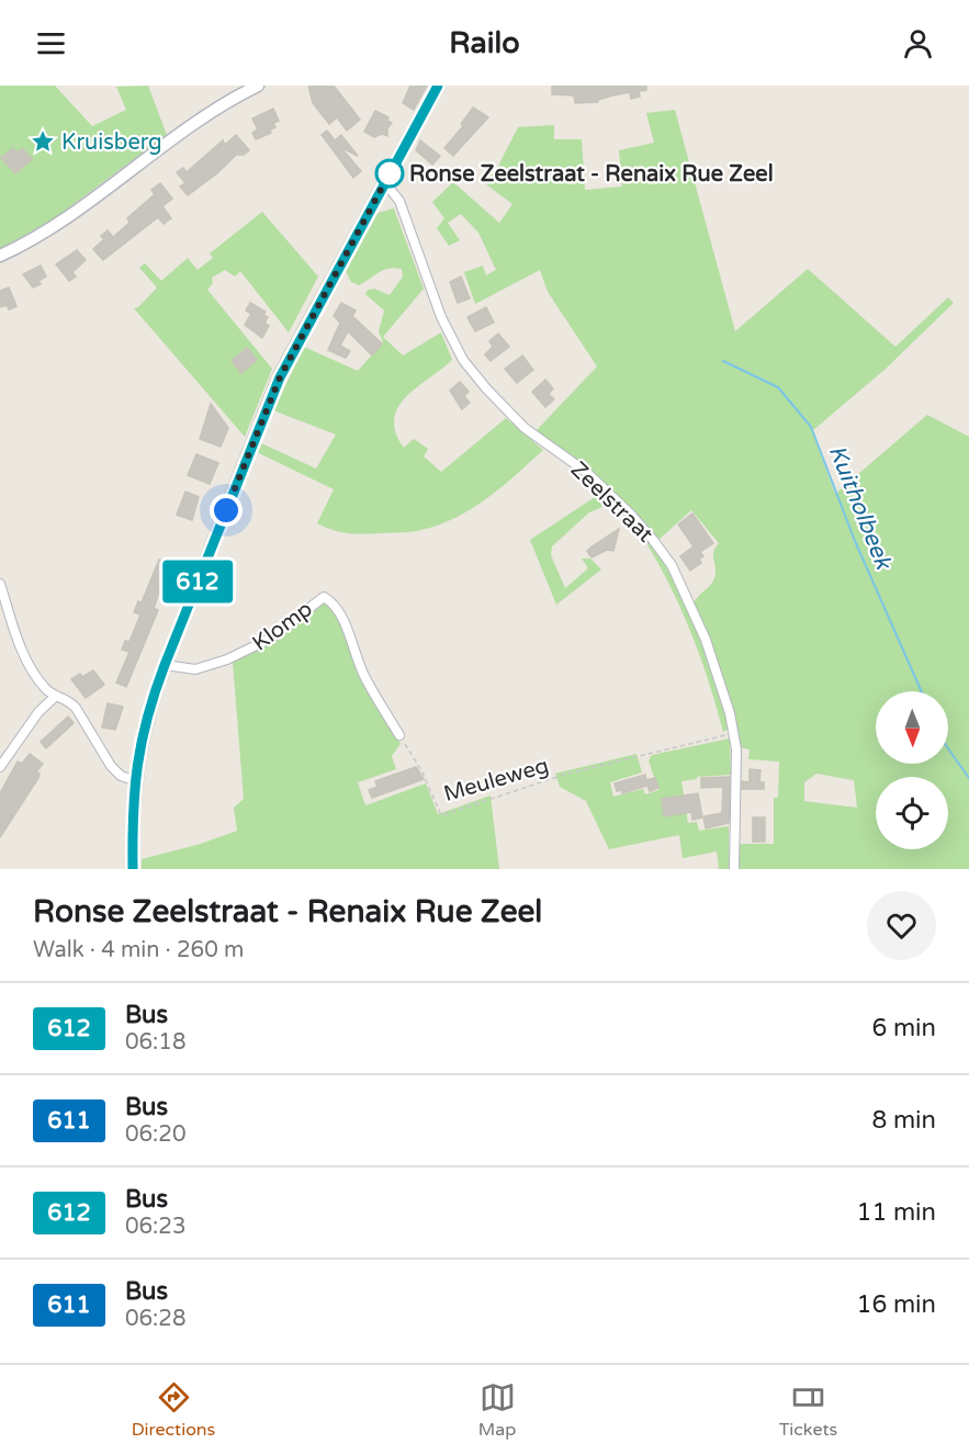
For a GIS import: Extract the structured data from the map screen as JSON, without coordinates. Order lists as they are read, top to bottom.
{
  "streets": {
    "street": ["Zeelstraat", "Klomp"],
    "path": ["Meuleweg"]
  },
  "crossings": [
    ["Zeelstraat", "Meuleweg"],
    ["Klomp", "Meuleweg"]
  ],
  "water": ["Kuitholbeek"],
  "places": {
    "place": ["Kruisberg"],
    "other": ["Ronse Zeelstraat - Renaix Rue Zeel"]
  },
  "lines": ["bus line 612"],
  "north": "bottom",
  "page": {
    "header": "Railo",
    "on_map": "612",
    "heading": ["Ronse Zeelstraat - Renaix Rue Zeel", "Walk · 4 min · 260 m"],
    "list": [
      {
        "mark": "612",
        "name": "Bus",
        "note": "06:18",
        "value": "6 min"
      },
      {
        "mark": "611",
        "name": "Bus",
        "note": "06:20",
        "value": "8 min"
      },
      {
        "mark": "612",
        "name": "Bus",
        "note": "06:23",
        "value": "11 min"
      },
      {
        "mark": "611",
        "name": "Bus",
        "note": "06:28",
        "value": "16 min"
      }
    ],
    "tabs": ["Directions", "Map", "Tickets"]
  }
}
